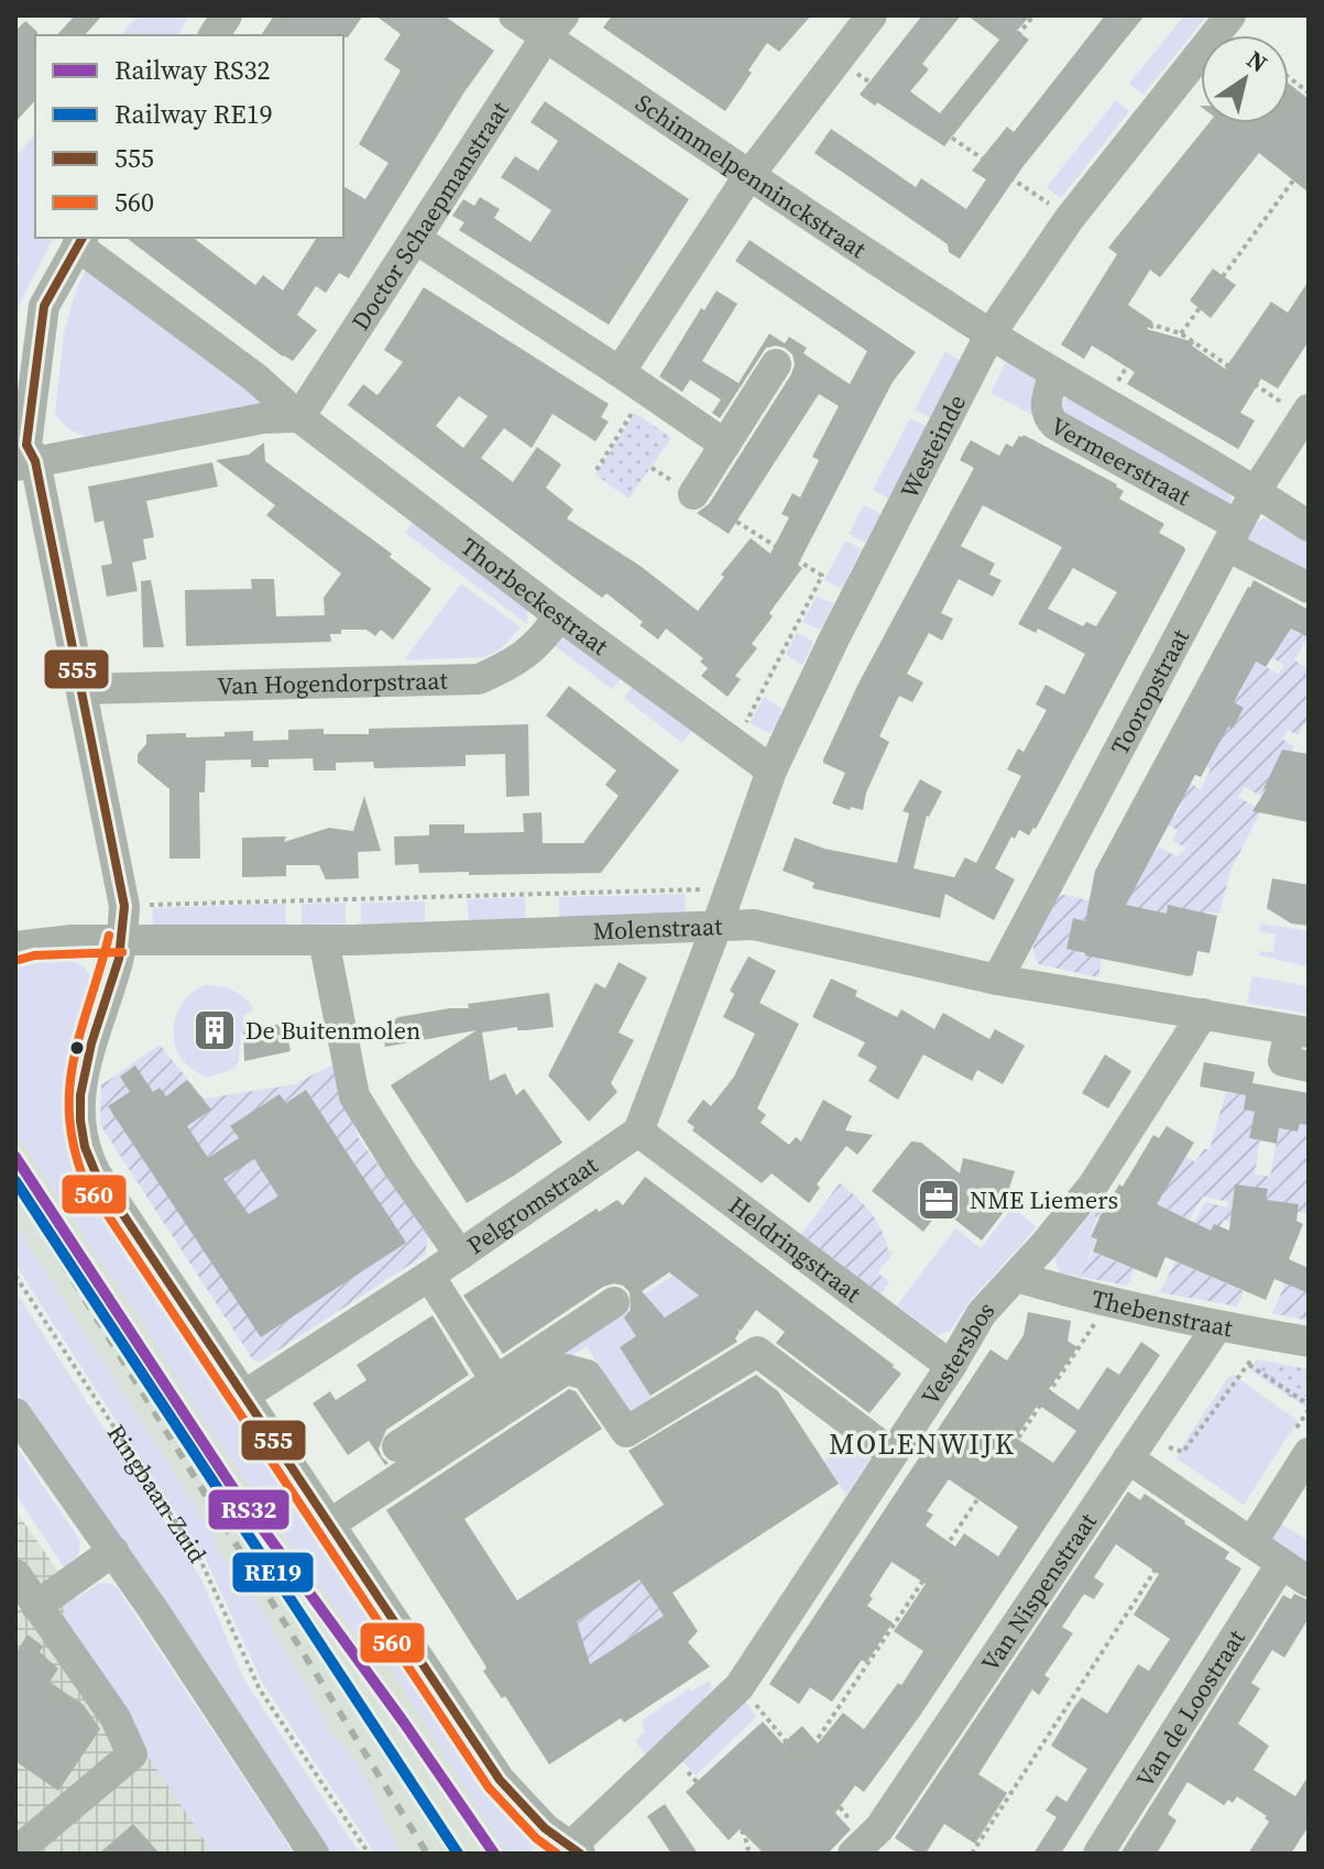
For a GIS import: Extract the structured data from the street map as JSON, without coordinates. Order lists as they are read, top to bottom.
{
  "streets": {
    "street": [
      "Schimmelpenninckstraat",
      "Doctor Schaepmanstraat",
      "Westeinde",
      "Vermeerstraat",
      "Thorbeckestraat",
      "Van Hogendorpstraat",
      "Tooropstraat",
      "Molenstraat",
      "Pelgromstraat",
      "Heldringstraat",
      "Thebenstraat",
      "Vestersbos",
      "Van Nispenstraat",
      "Van de Loostraat"
    ],
    "path": ["Ringbaan-Zuid"]
  },
  "crossings": [
    ["Schimmelpenninckstraat", "Doctor Schaepmanstraat"],
    ["Schimmelpenninckstraat", "Westeinde"],
    ["Schimmelpenninckstraat", "Vermeerstraat"],
    ["Doctor Schaepmanstraat", "Thorbeckestraat"],
    ["Westeinde", "Vermeerstraat"],
    ["Westeinde", "Thorbeckestraat"],
    ["Westeinde", "Molenstraat"],
    ["Vermeerstraat", "Tooropstraat"],
    ["Thorbeckestraat", "Van Hogendorpstraat"],
    ["Tooropstraat", "Molenstraat"],
    ["Molenstraat", "Vestersbos"],
    ["Pelgromstraat", "Heldringstraat"],
    ["Heldringstraat", "Vestersbos"],
    ["Thebenstraat", "Vestersbos"],
    ["Thebenstraat", "Van Nispenstraat"]
  ],
  "districts": ["MOLENWIJK"],
  "places": {
    "building": ["De Buitenmolen"],
    "office": ["NME Liemers"]
  },
  "lines": [
    "transit line 555",
    "transit line 560",
    "rail line RS32",
    "rail line RE19"
  ],
  "legend": [
    "Railway RS32",
    "Railway RE19",
    "555",
    "560"
  ],
  "north": "top right"
}
